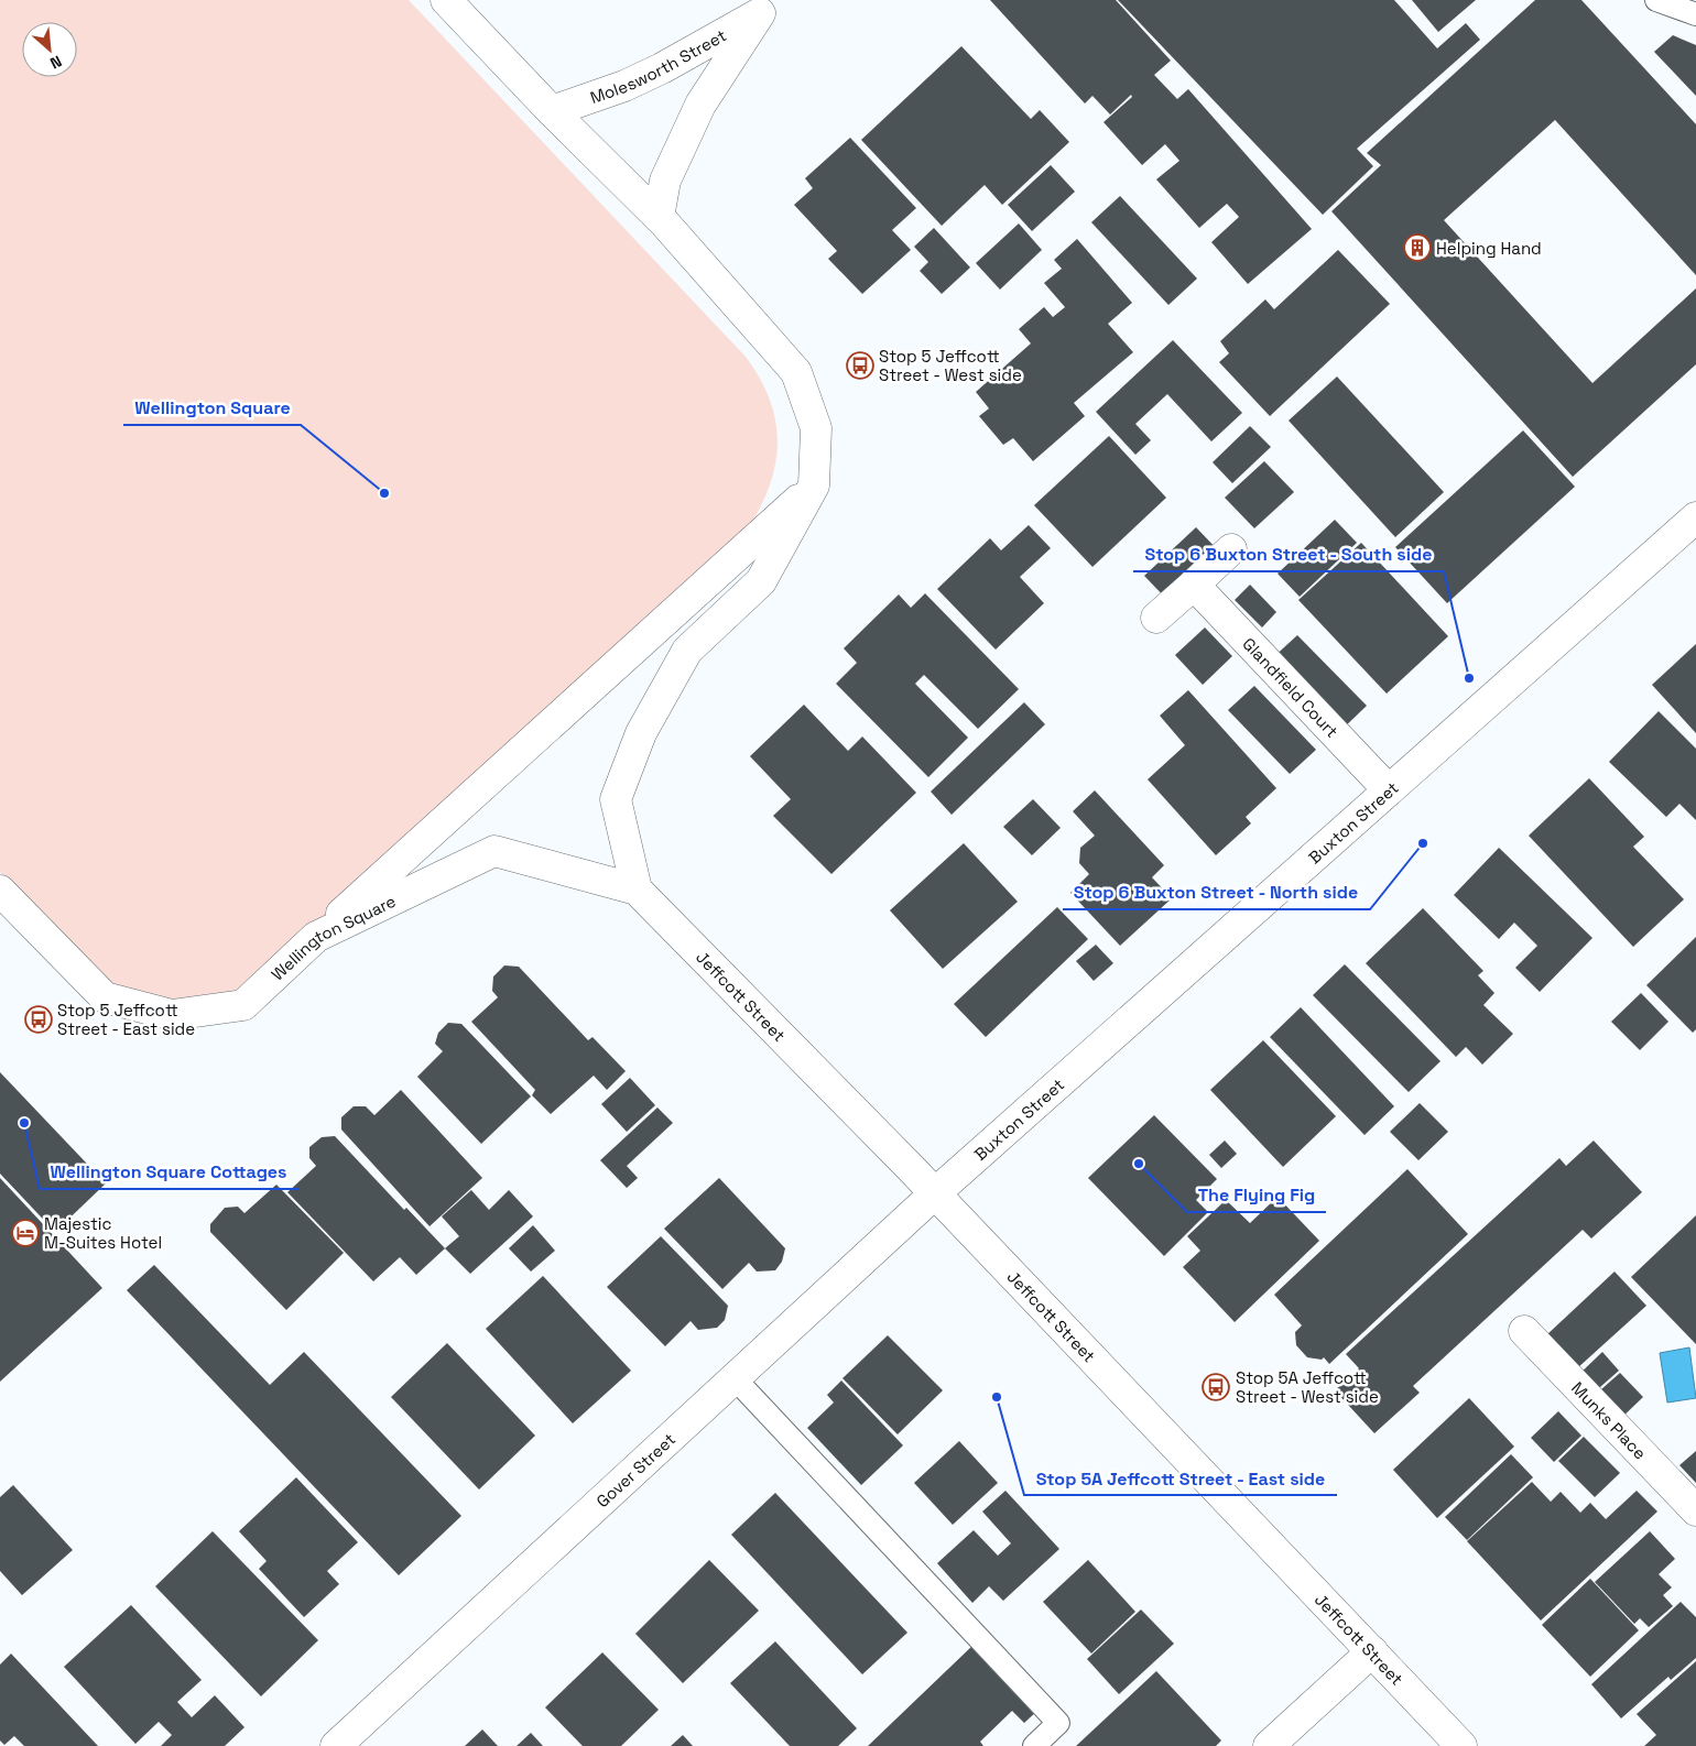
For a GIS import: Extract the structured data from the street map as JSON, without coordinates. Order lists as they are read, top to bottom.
{
  "streets": {
    "main road": [
      "Molesworth Street",
      "Glandfield Court",
      "Buxton Street",
      "Wellington Square",
      "Jeffcott Street",
      "Munks Place",
      "Gover Street"
    ]
  },
  "crossings": [
    ["Glandfield Court", "Buxton Street"],
    ["Buxton Street", "Jeffcott Street"],
    ["Buxton Street", "Gover Street"],
    ["Wellington Square", "Jeffcott Street"],
    ["Jeffcott Street", "Gover Street"]
  ],
  "places": {
    "building": ["Helping Hand"],
    "bus stop": ["Stop 5 Jeffcott Street - West side", "Stop 5 Jeffcott Street - East side", "Stop 5A Jeffcott Street - West side"],
    "other": [
      "Wellington Square",
      "Stop 6 Buxton Street - South side",
      "Stop 6 Buxton Street - North side",
      "Wellington Square Cottages",
      "The Flying Fig",
      "Stop 5A Jeffcott Street - East side"
    ],
    "hotel": ["Majestic M-Suites Hotel"]
  },
  "north": "bottom right"
}
